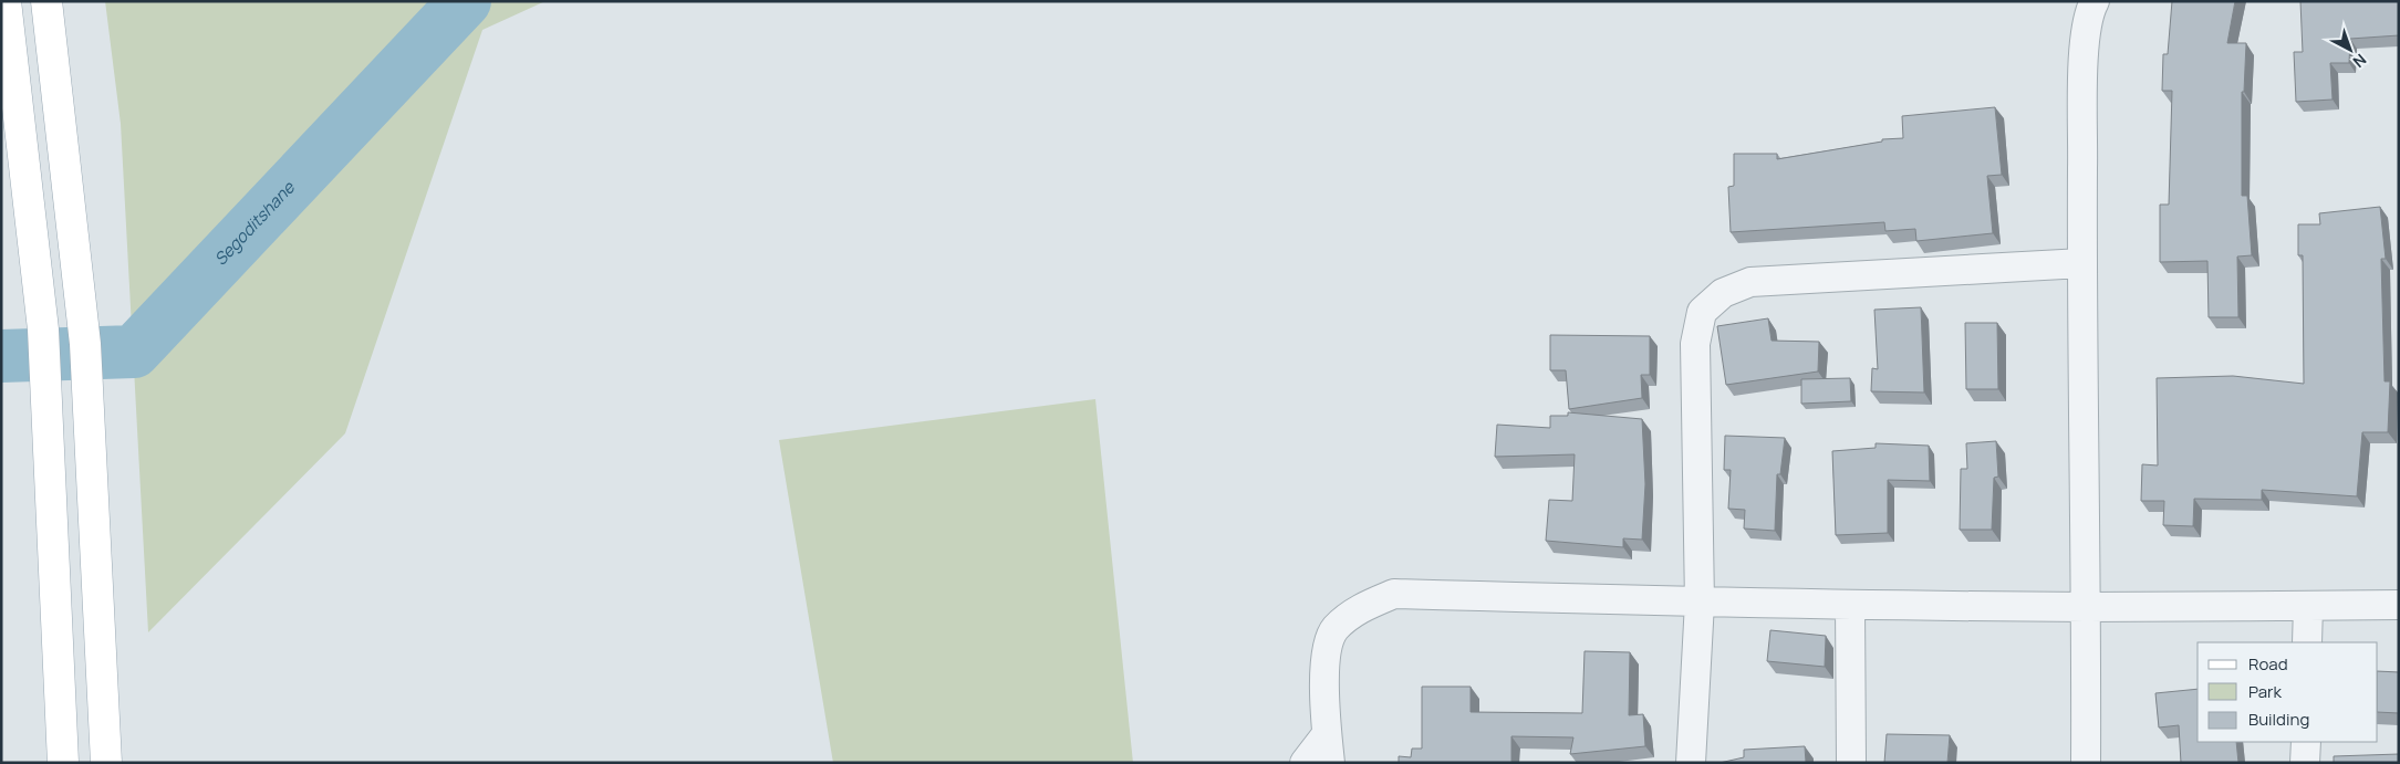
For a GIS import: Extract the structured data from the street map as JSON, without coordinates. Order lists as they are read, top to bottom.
{
  "water": ["Segoditshane"],
  "legend": ["Road", "Park", "Building"],
  "north": "bottom right"
}
